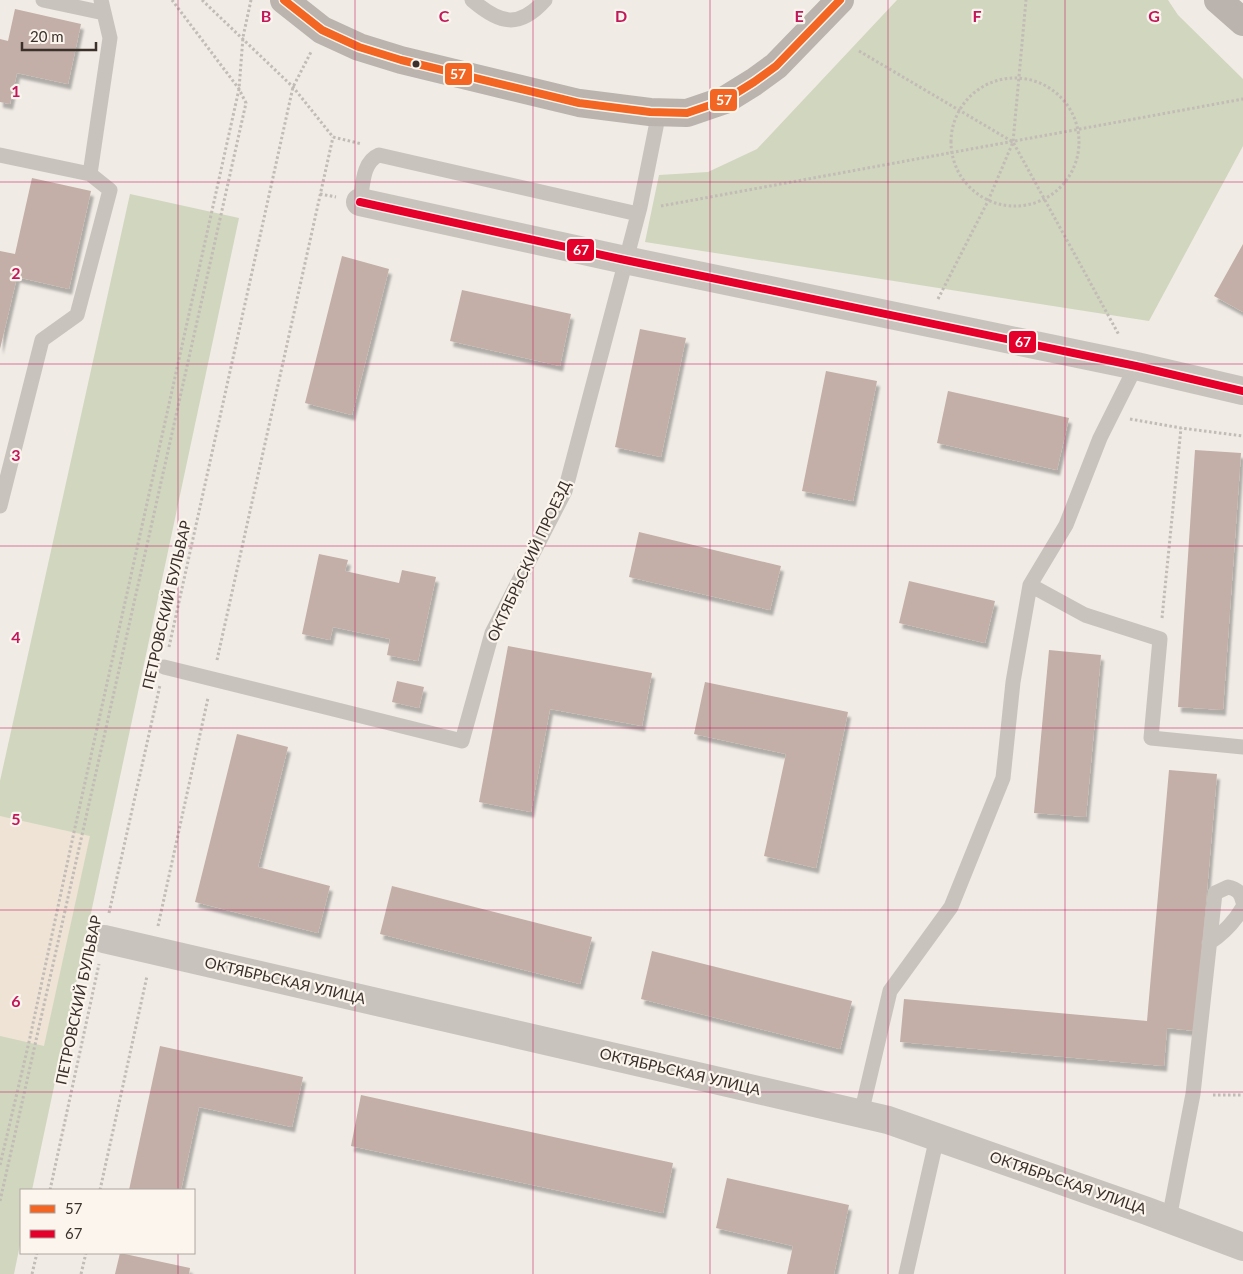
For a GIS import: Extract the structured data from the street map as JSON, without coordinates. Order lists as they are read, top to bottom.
{
  "streets": {
    "street": ["ОКТЯБРЬСКАЯ УЛИЦА"],
    "lane": ["ОКТЯБРЬСКИЙ ПРОЕЗД"],
    "path": ["ПЕТРОВСКИЙ БУЛЬВАР"]
  },
  "crossings": [
    ["ОКТЯБРЬСКИЙ ПРОЕЗД", "ПЕТРОВСКИЙ БУЛЬВАР"],
    ["ПЕТРОВСКИЙ БУЛЬВАР", "ОКТЯБРЬСКАЯ УЛИЦА"]
  ],
  "lines": ["transit line 57", "transit line 67"],
  "legend": ["57", "67"],
  "scale_bar": "20 m",
  "grid": {
    "columns": [
      "B",
      "C",
      "D",
      "E",
      "F",
      "G"
    ],
    "rows": [
      "1",
      "2",
      "3",
      "4",
      "5",
      "6"
    ]
  }
}
